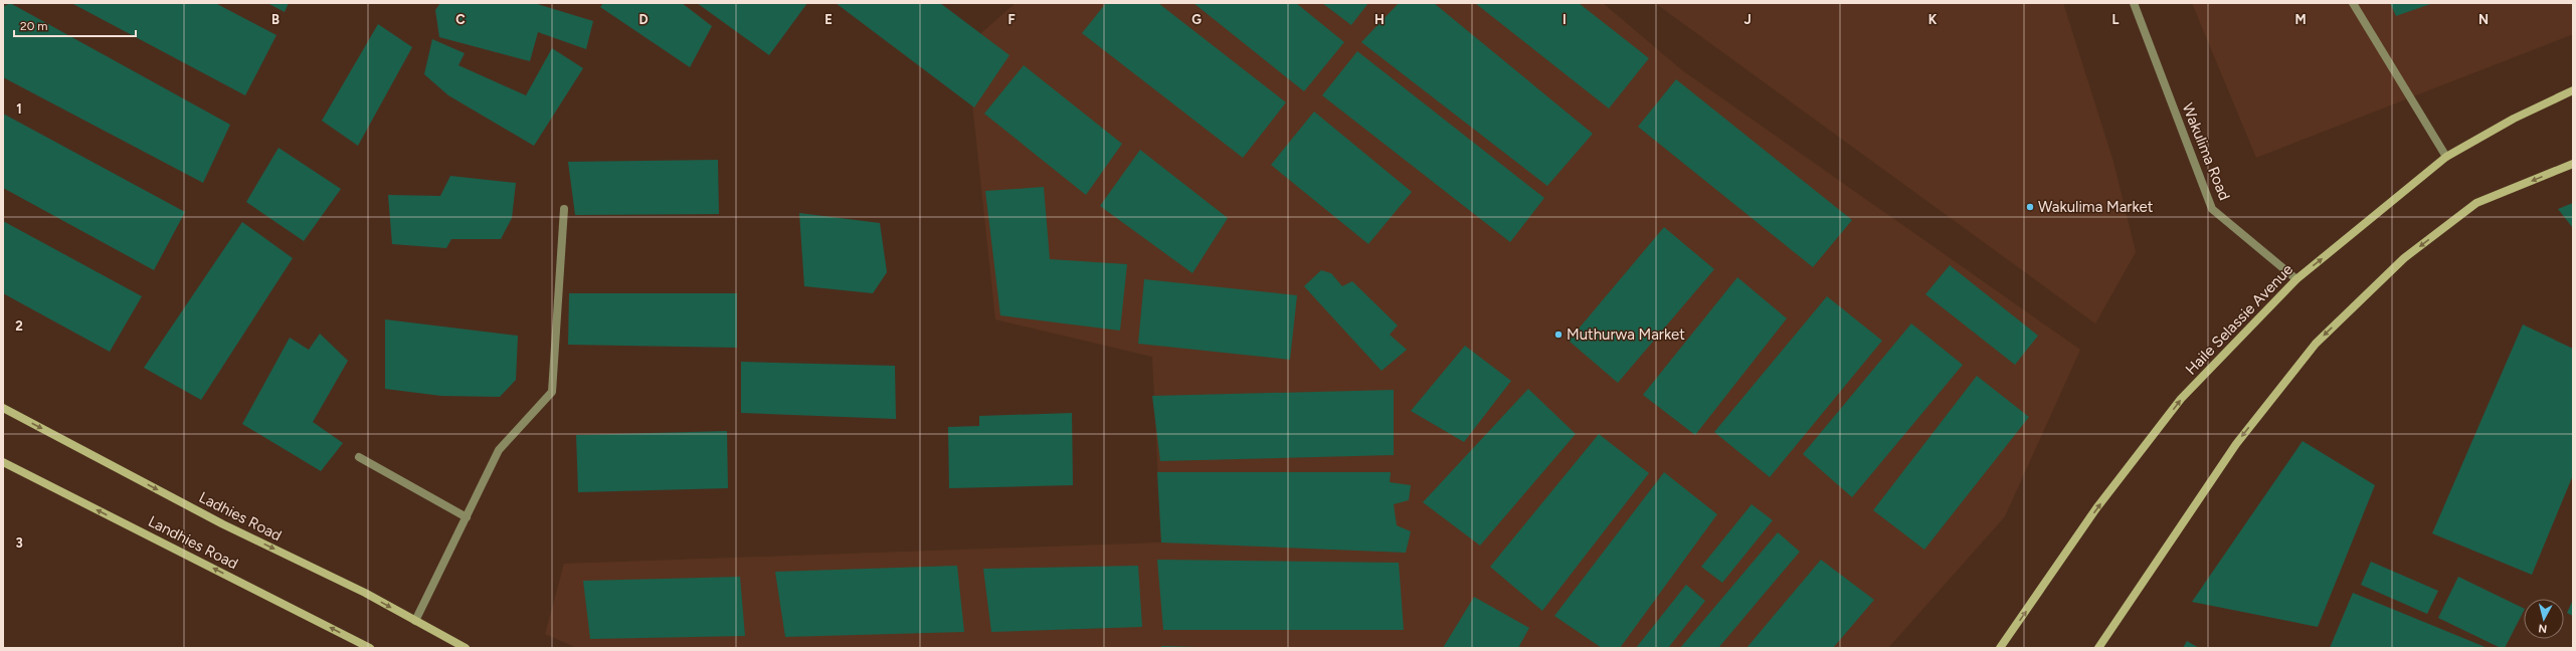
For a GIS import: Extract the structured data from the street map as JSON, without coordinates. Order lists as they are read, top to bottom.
{
  "streets": {
    "main road": ["Haile Selassie Avenue", "Ladhies Road", "Landhies Road"],
    "lane": ["Wakulima Road"]
  },
  "crossings": [
    ["Wakulima Road", "Haile Selassie Avenue"]
  ],
  "one_way": ["Ladhies Road", "Landhies Road"],
  "places": ["Wakulima Market", "Muthurwa Market"],
  "scale_bar": "20 m",
  "north": "bottom",
  "grid": {
    "columns": [
      "B",
      "C",
      "D",
      "E",
      "F",
      "G",
      "H",
      "I",
      "J",
      "K",
      "L",
      "M",
      "N"
    ],
    "rows": ["1", "2", "3"]
  }
}
